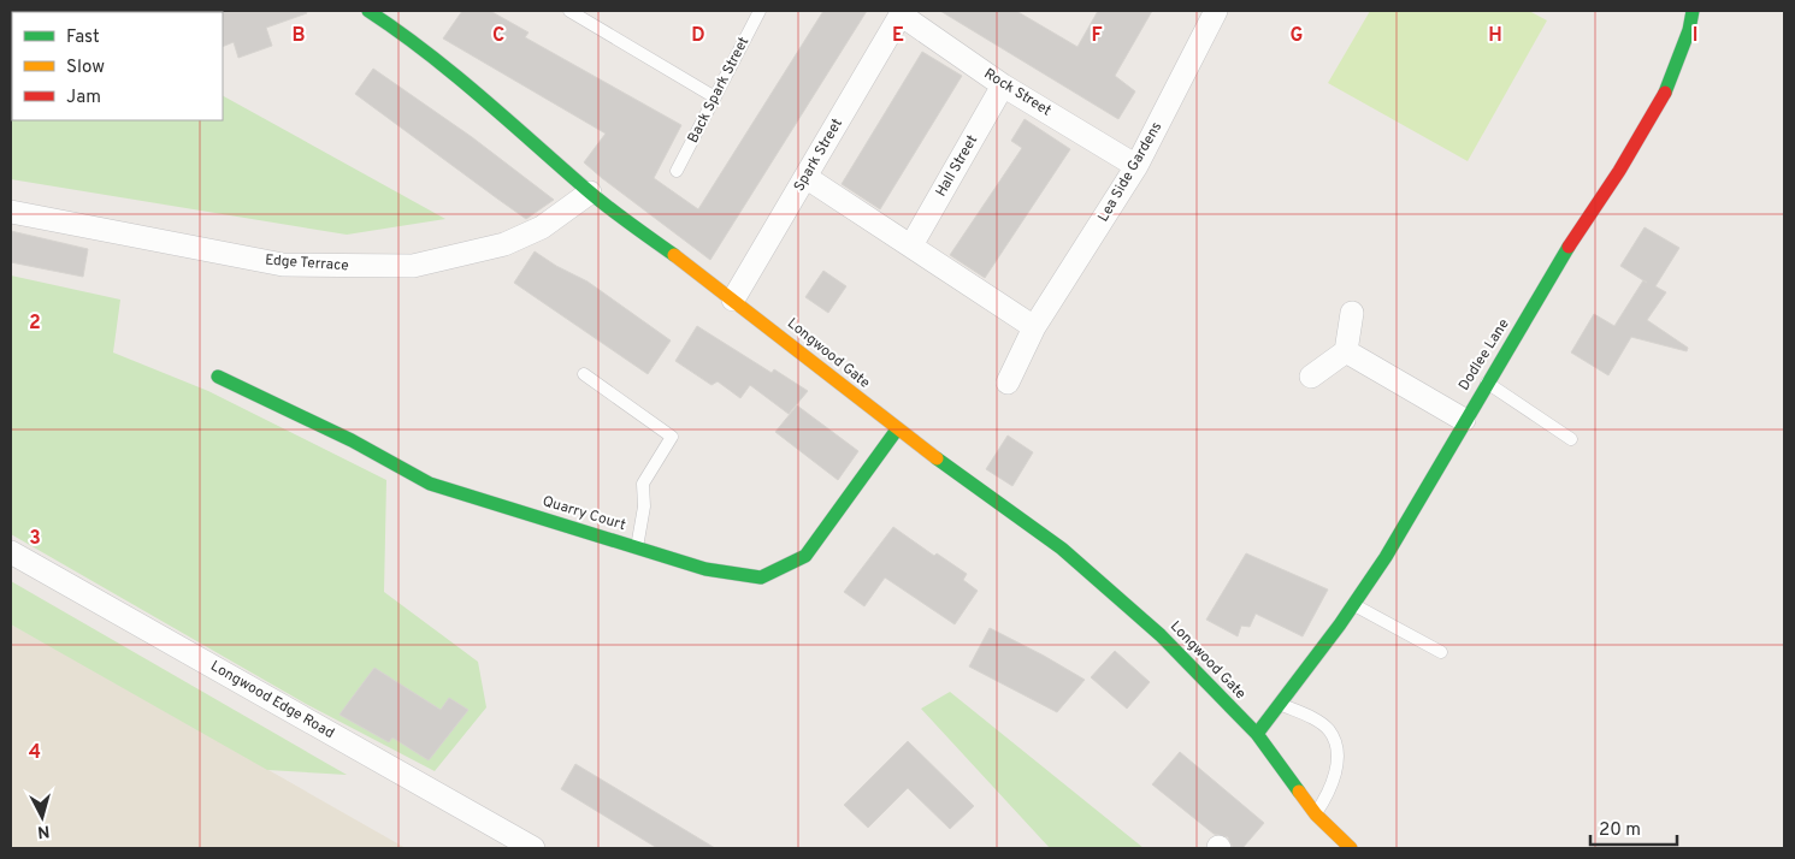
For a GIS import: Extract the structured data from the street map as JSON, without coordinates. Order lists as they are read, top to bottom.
{
  "streets": {
    "street": [
      "Rock Street",
      "Spark Street",
      "Hall Street",
      "Lea Side Gardens",
      "Edge Terrace",
      "Longwood Gate",
      "Dodlee Lane",
      "Quarry Court",
      "Longwood Edge Road"
    ],
    "lane": ["Back Spark Street"]
  },
  "crossings": [
    ["Rock Street", "Spark Street"],
    ["Rock Street", "Hall Street"],
    ["Rock Street", "Lea Side Gardens"],
    ["Spark Street", "Longwood Gate"],
    ["Edge Terrace", "Longwood Gate"],
    ["Longwood Gate", "Dodlee Lane"],
    ["Longwood Gate", "Quarry Court"]
  ],
  "legend": ["Fast", "Slow", "Jam"],
  "scale_bar": "20 m",
  "north": "bottom",
  "grid": {
    "columns": [
      "B",
      "C",
      "D",
      "E",
      "F",
      "G",
      "H",
      "I"
    ],
    "rows": ["2", "3", "4"]
  }
}
